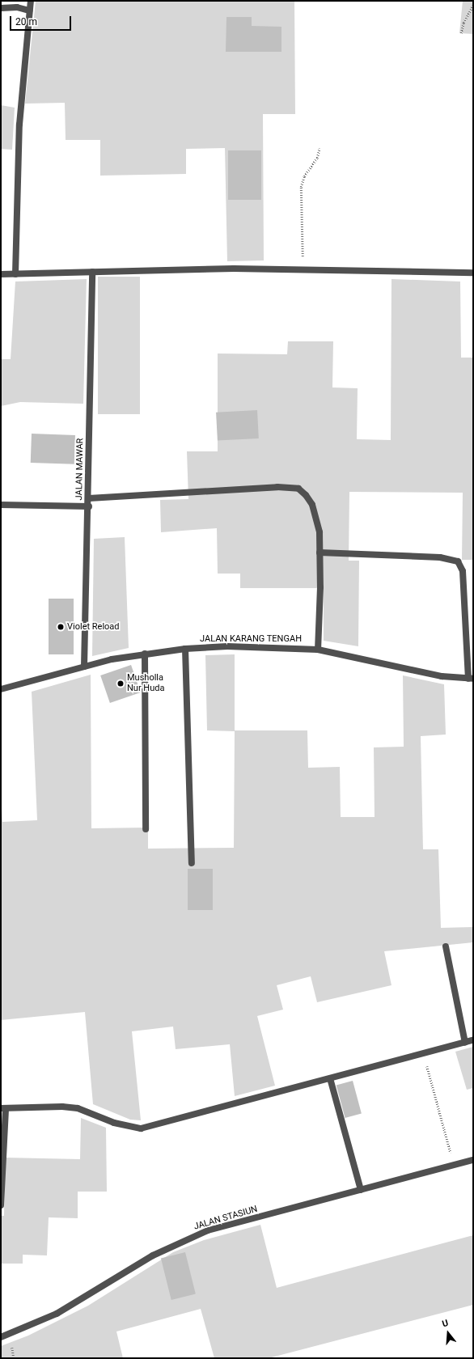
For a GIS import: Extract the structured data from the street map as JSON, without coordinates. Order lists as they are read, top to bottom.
{
  "streets": {
    "street": ["JALAN MAWAR", "JALAN KARANG TENGAH", "JALAN STASIUN"]
  },
  "crossings": [
    ["JALAN MAWAR", "JALAN KARANG TENGAH"]
  ],
  "places": ["Violet Reload", "Musholla Nur Huda"],
  "scale_bar": "20 m",
  "north": "top"
}
